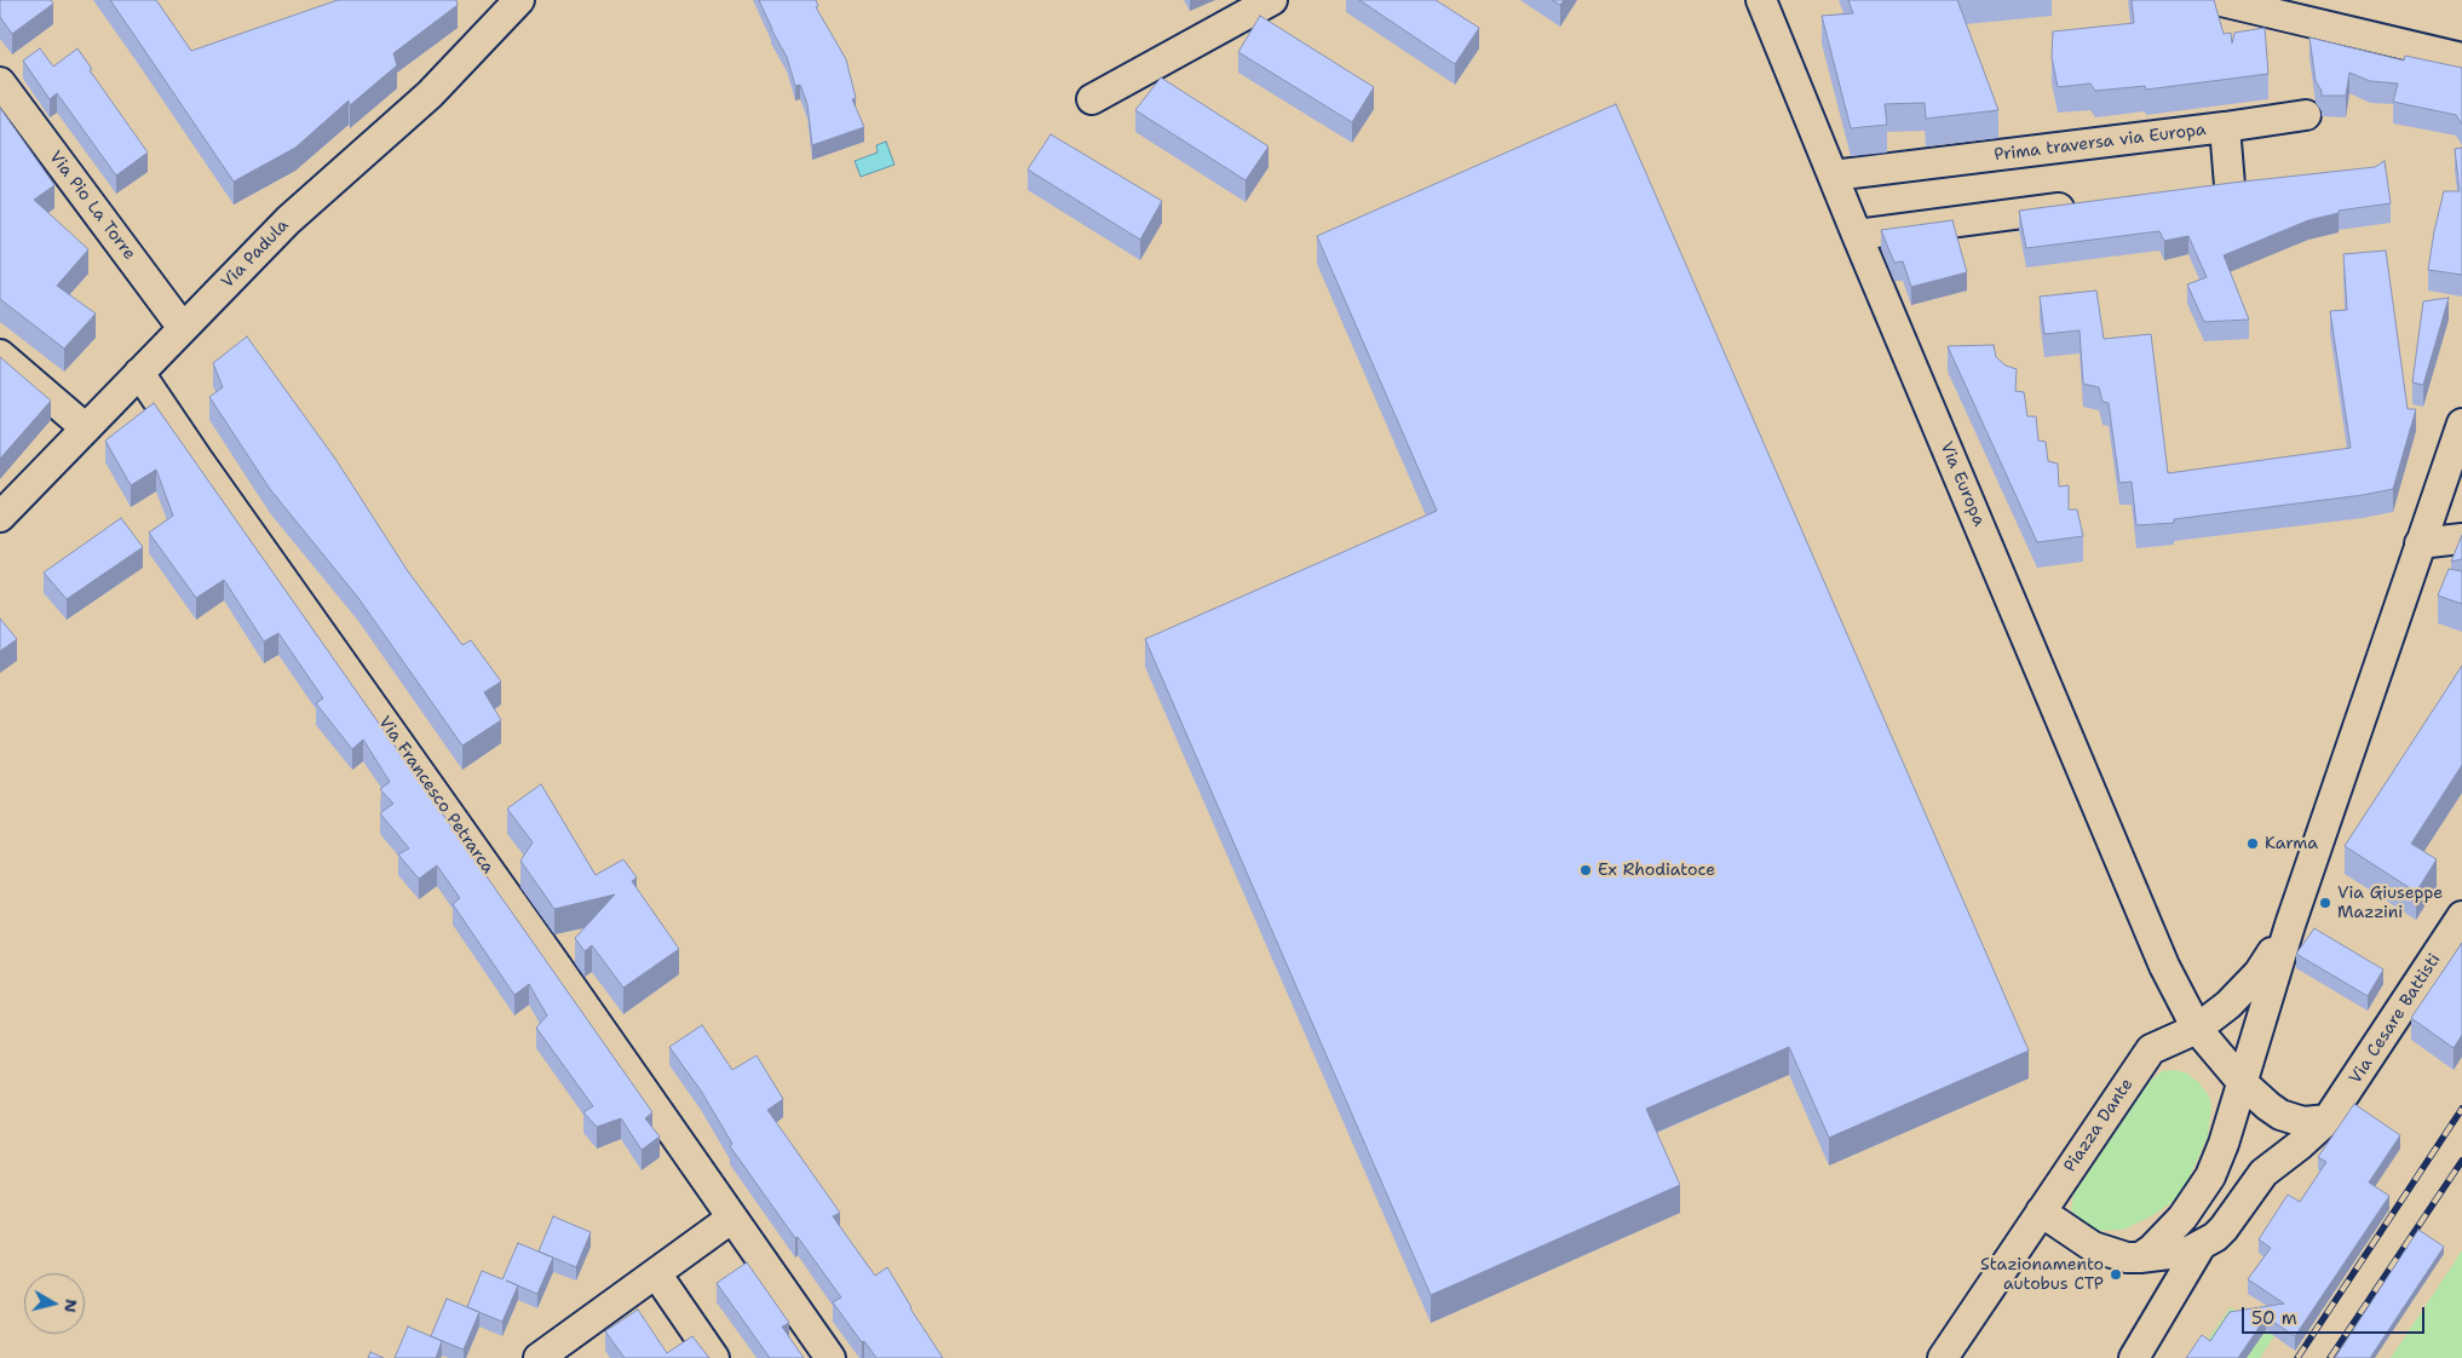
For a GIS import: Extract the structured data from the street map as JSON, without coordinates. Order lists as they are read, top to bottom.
{
  "streets": {
    "street": [
      "Prima traversa via Europa",
      "Via Pio La Torre",
      "Via Padula",
      "Via Europa",
      "Via Francesco Petrarca",
      "Via Cesare Battisti",
      "Piazza Dante"
    ]
  },
  "crossings": [
    ["Prima traversa via Europa", "Via Europa"],
    ["Via Pio La Torre", "Via Padula"],
    ["Via Padula", "Via Francesco Petrarca"],
    ["Via Europa", "Piazza Dante"]
  ],
  "places": [
    "Karma",
    "Ex Rhodiatoce",
    "Via Giuseppe Mazzini",
    "Stazionamento autobus CTP"
  ],
  "scale_bar": "50 m",
  "north": "right"
}
